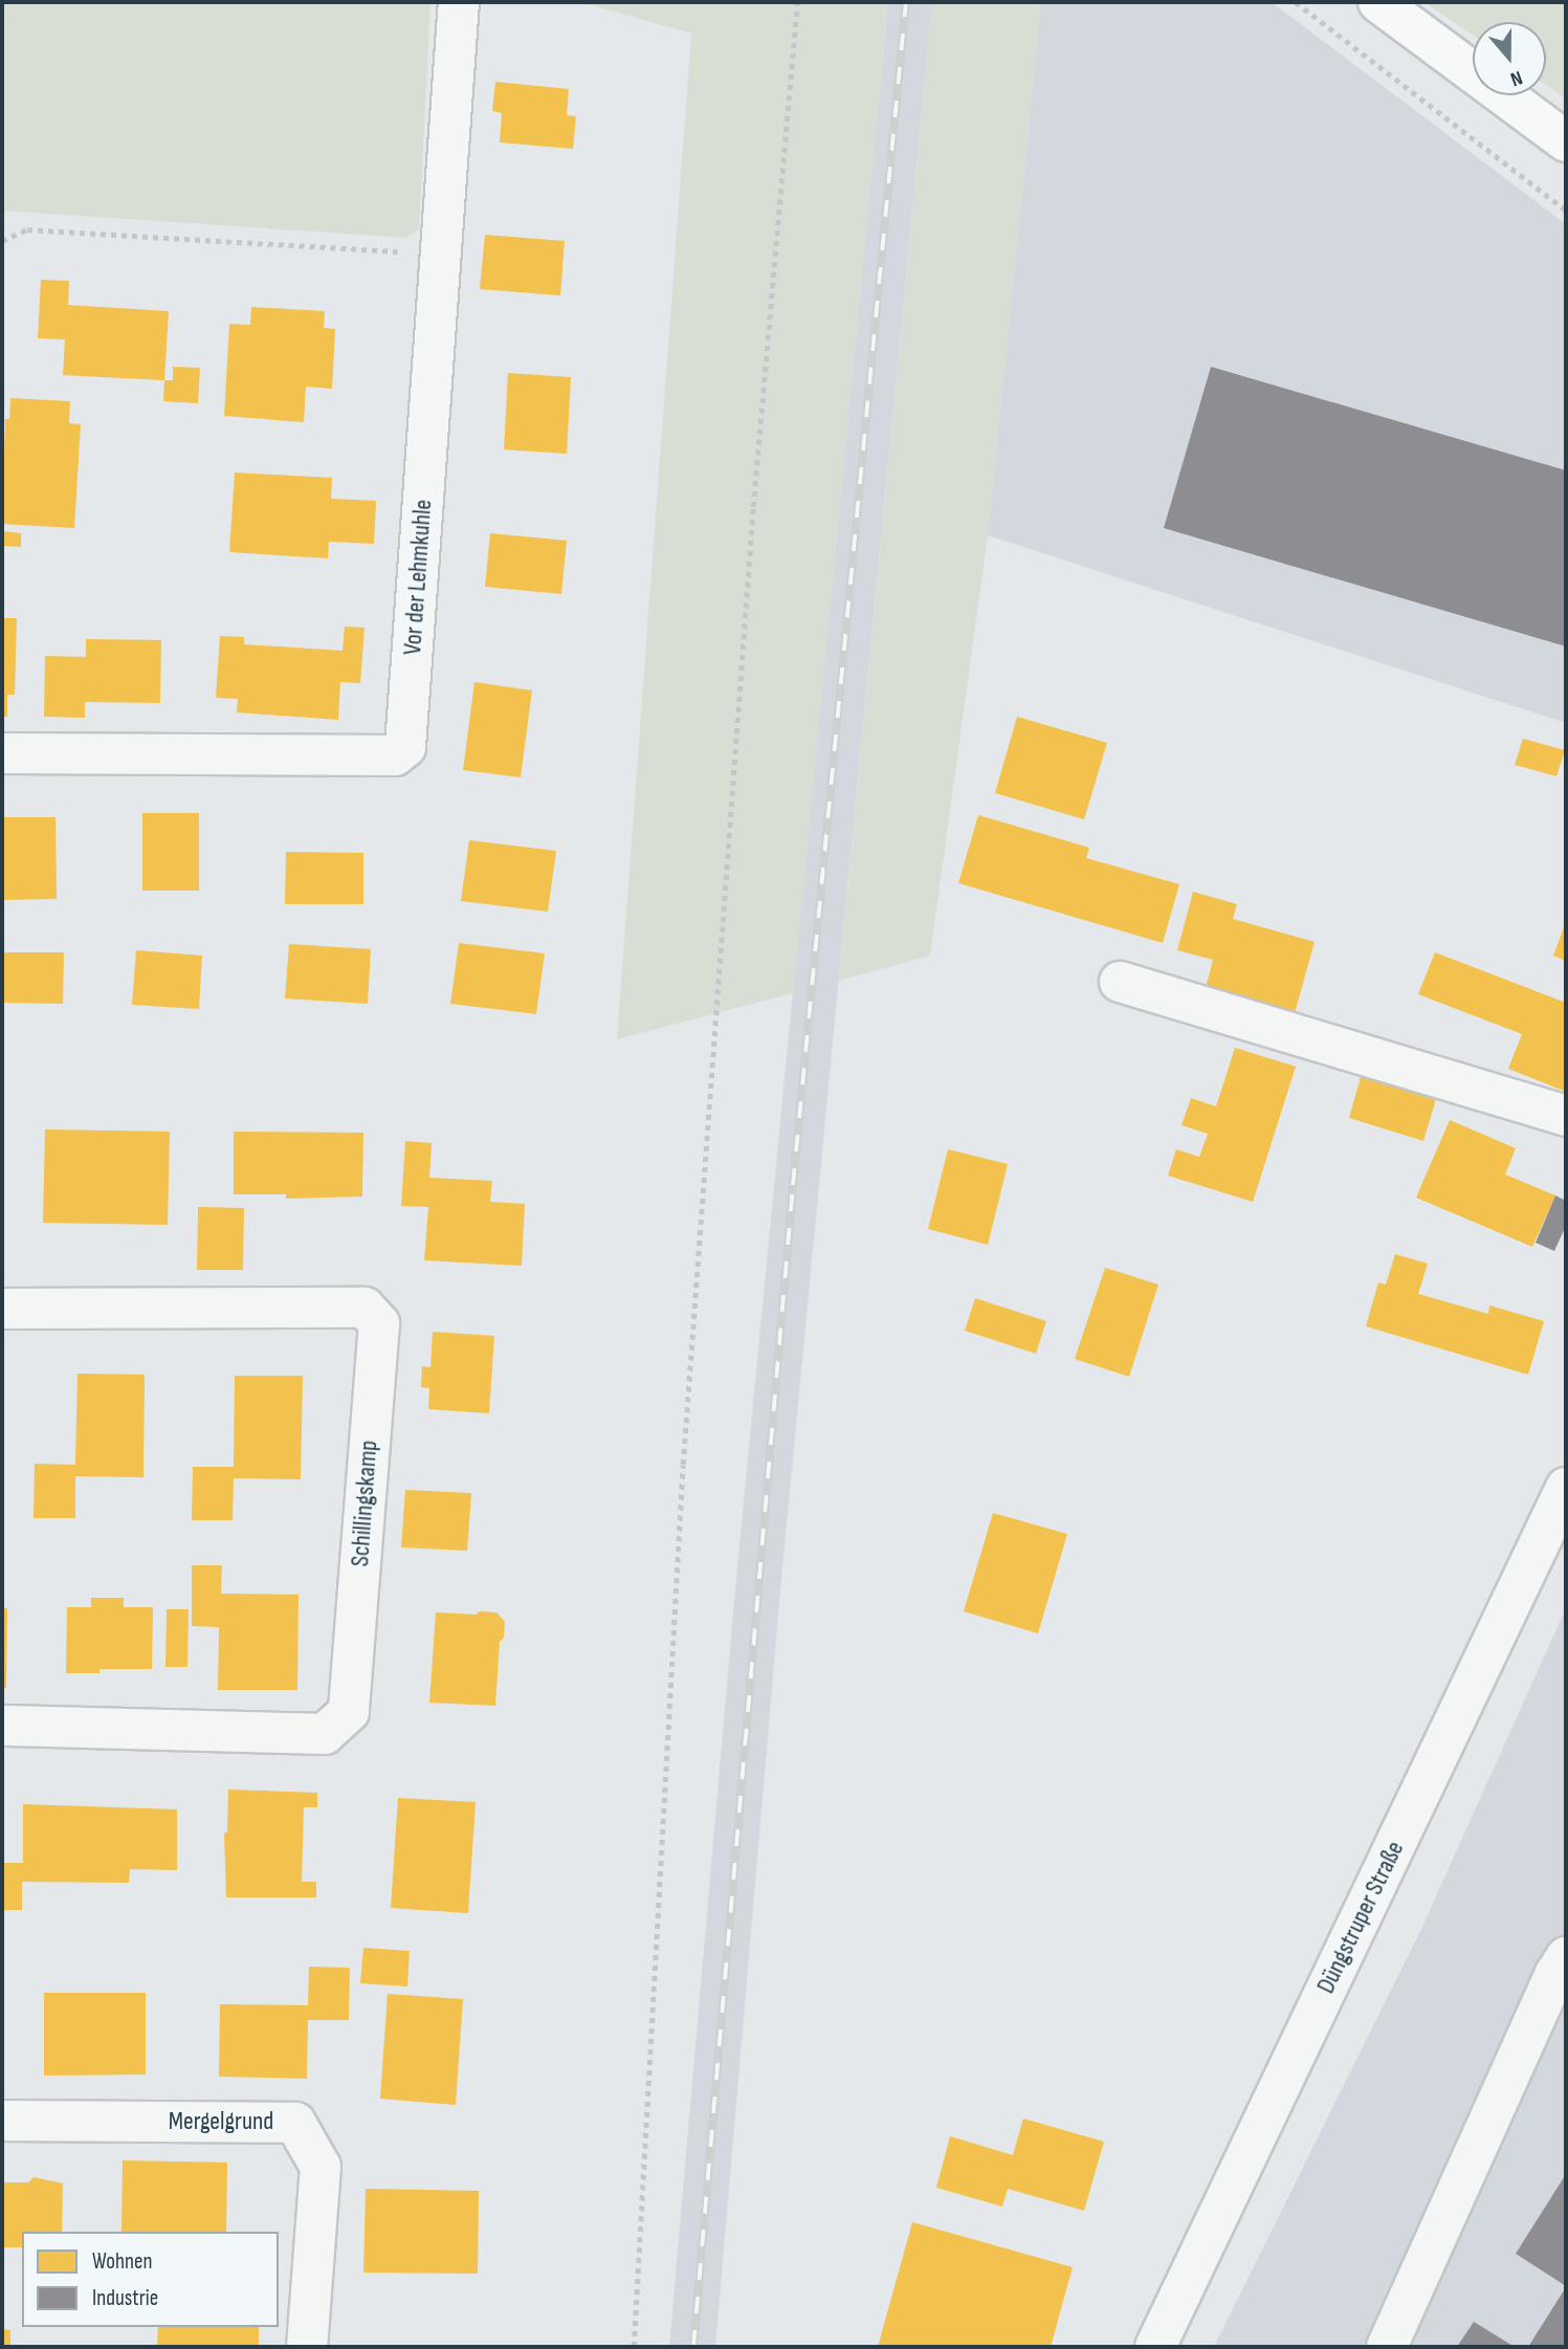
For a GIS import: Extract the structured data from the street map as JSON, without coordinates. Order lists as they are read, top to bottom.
{
  "streets": {
    "street": [
      "Vor der Lehmkuhle",
      "Schillingskamp",
      "Düngstruper Straße",
      "Mergelgrund"
    ]
  },
  "legend": ["Wohnen", "Industrie"],
  "north": "bottom"
}
